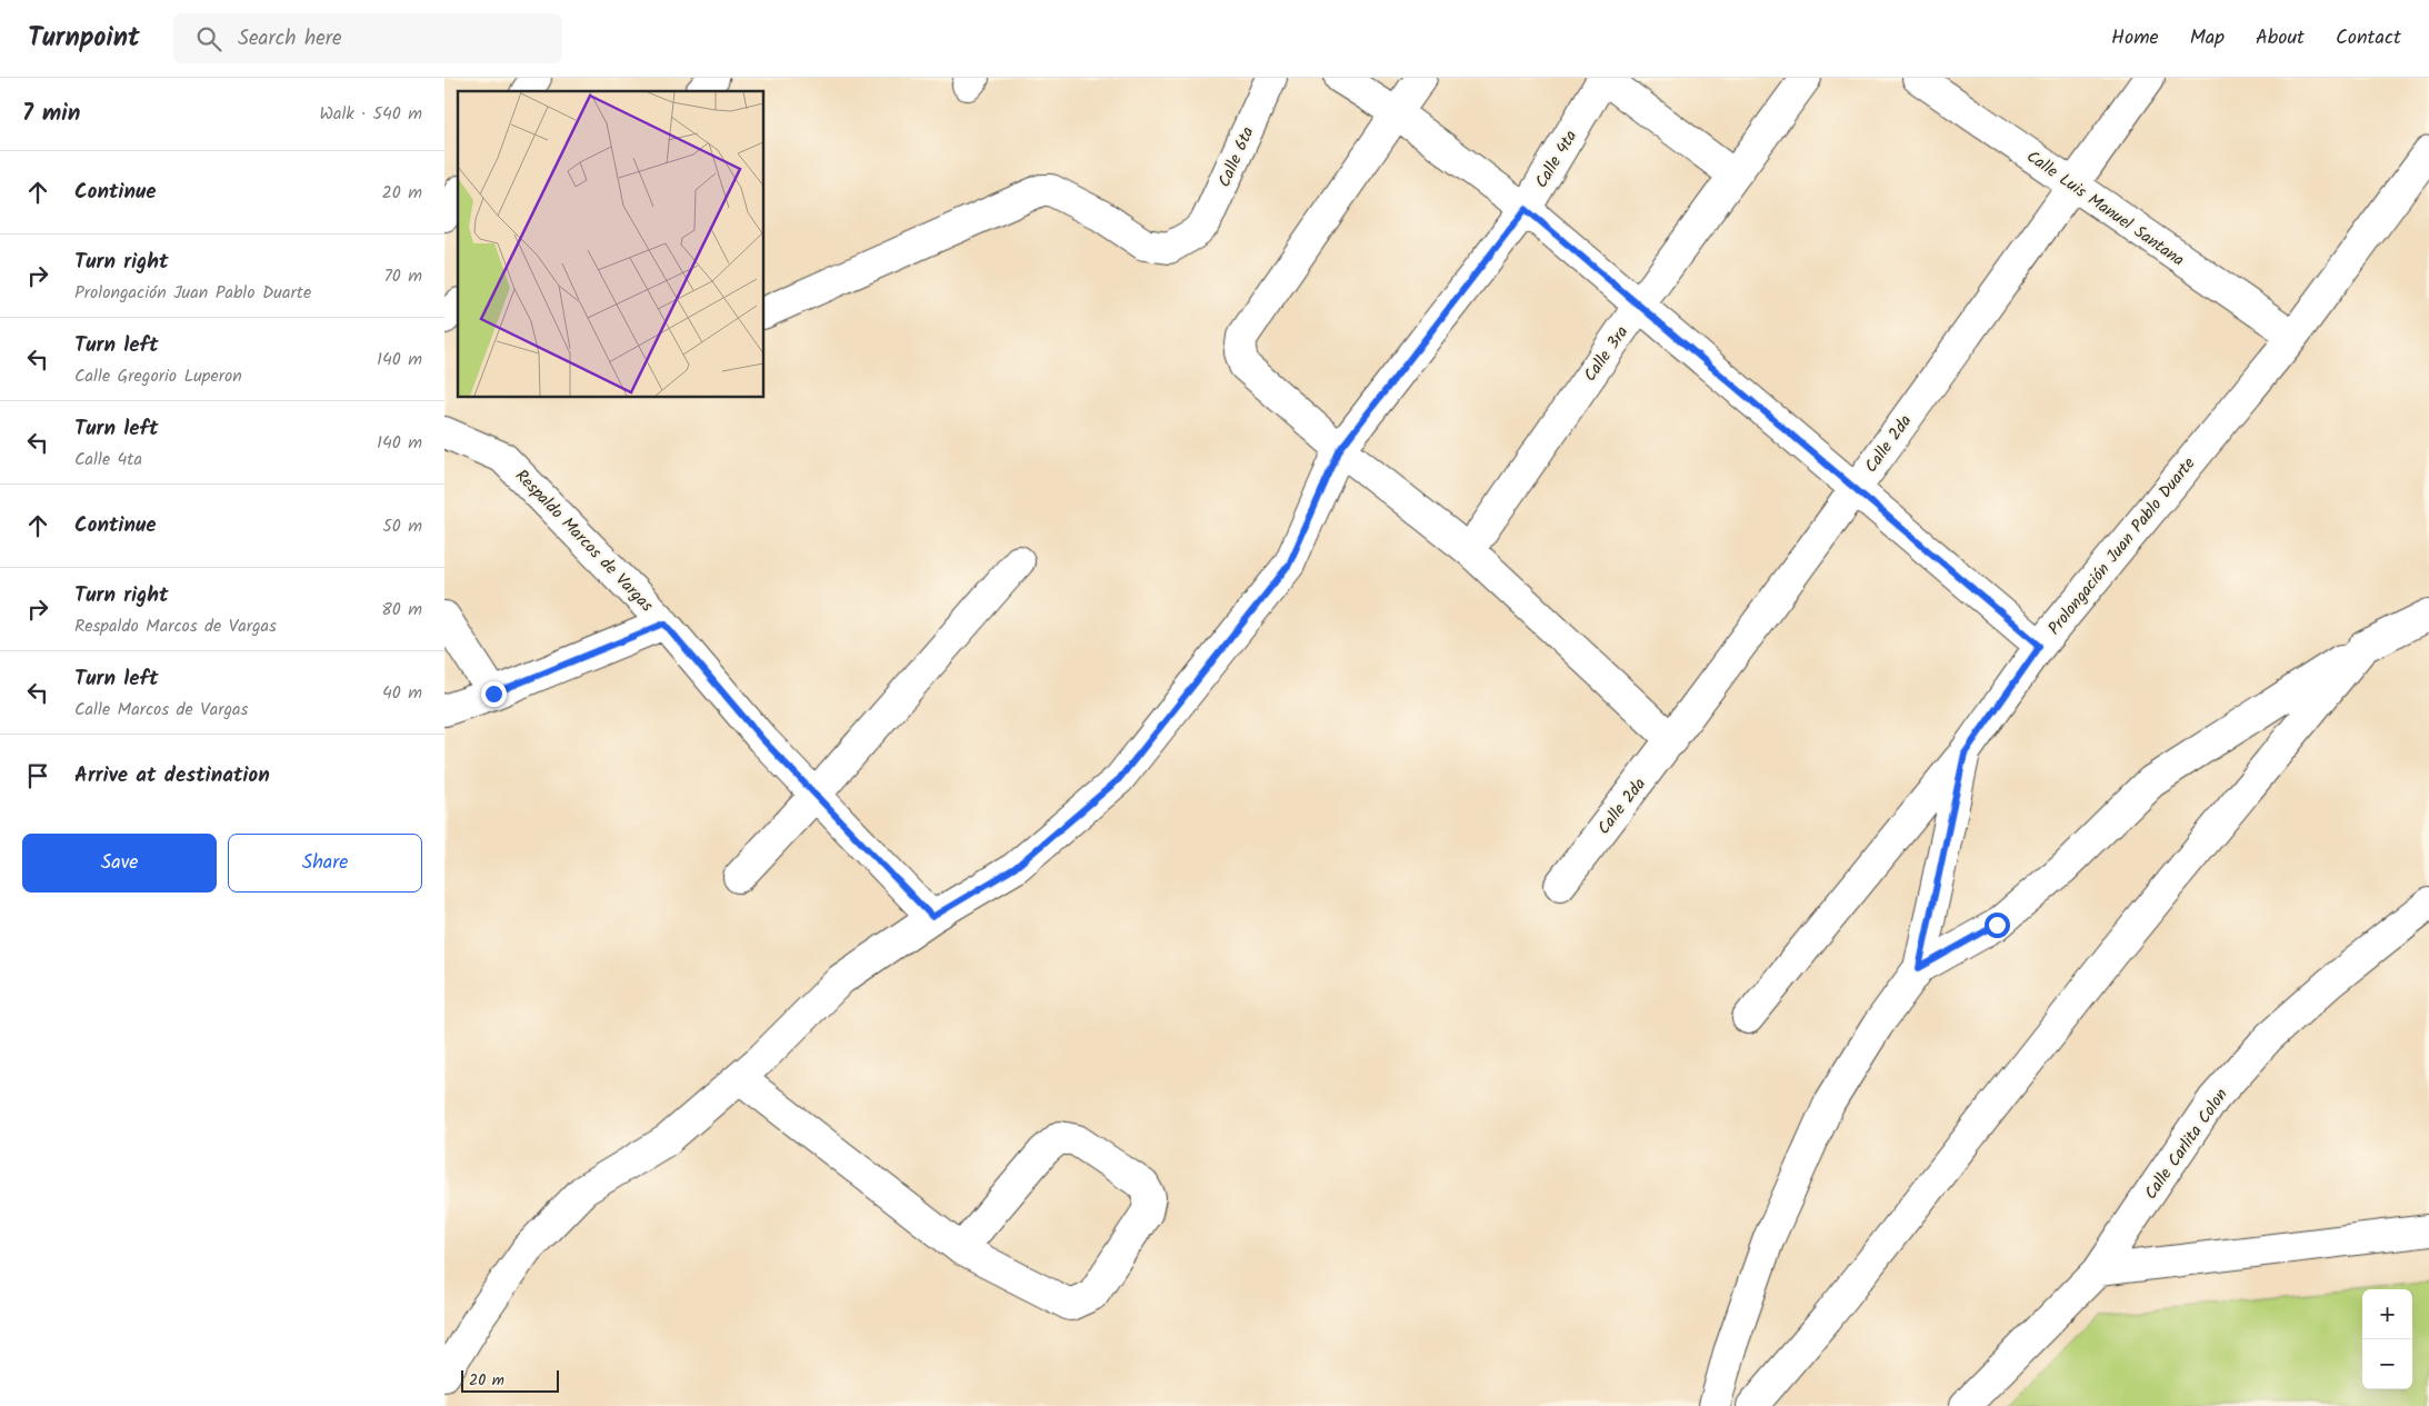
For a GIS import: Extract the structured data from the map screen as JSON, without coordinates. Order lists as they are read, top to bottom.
{
  "streets": {
    "street": [
      "Calle 6ta",
      "Calle 4ta",
      "Calle Luis Manuel Santana",
      "Calle 3ra",
      "Calle 2da",
      "Respaldo Marcos de Vargas",
      "Prolongación Juan Pablo Duarte",
      "Calle Carlita Colon"
    ]
  },
  "crossings": [
    ["Calle 4ta", "Respaldo Marcos de Vargas"],
    ["Calle Luis Manuel Santana", "Calle 2da"],
    ["Calle Luis Manuel Santana", "Prolongación Juan Pablo Duarte"]
  ],
  "scale_bar": "20 m",
  "page": {
    "header": "Turnpoint",
    "search": "Search here",
    "nav": [
      "Home",
      "Map",
      "About",
      "Contact"
    ],
    "heading": ["7 min", "Walk · 540 m"],
    "list": [
      ["Continue", "20 m"],
      ["Turn right", "Prolongación Juan Pablo Duarte", "70 m"],
      ["Turn left", "Calle Gregorio Luperon", "140 m"],
      ["Turn left", "Calle 4ta", "140 m"],
      ["Continue", "50 m"],
      ["Turn right", "Respaldo Marcos de Vargas", "80 m"],
      ["Turn left", "Calle Marcos de Vargas", "40 m"],
      "Arrive at destination"
    ],
    "buttons": ["Save", "Share"],
    "map_buttons": ["+", "−"],
    "scale": "20 m"
  }
}
